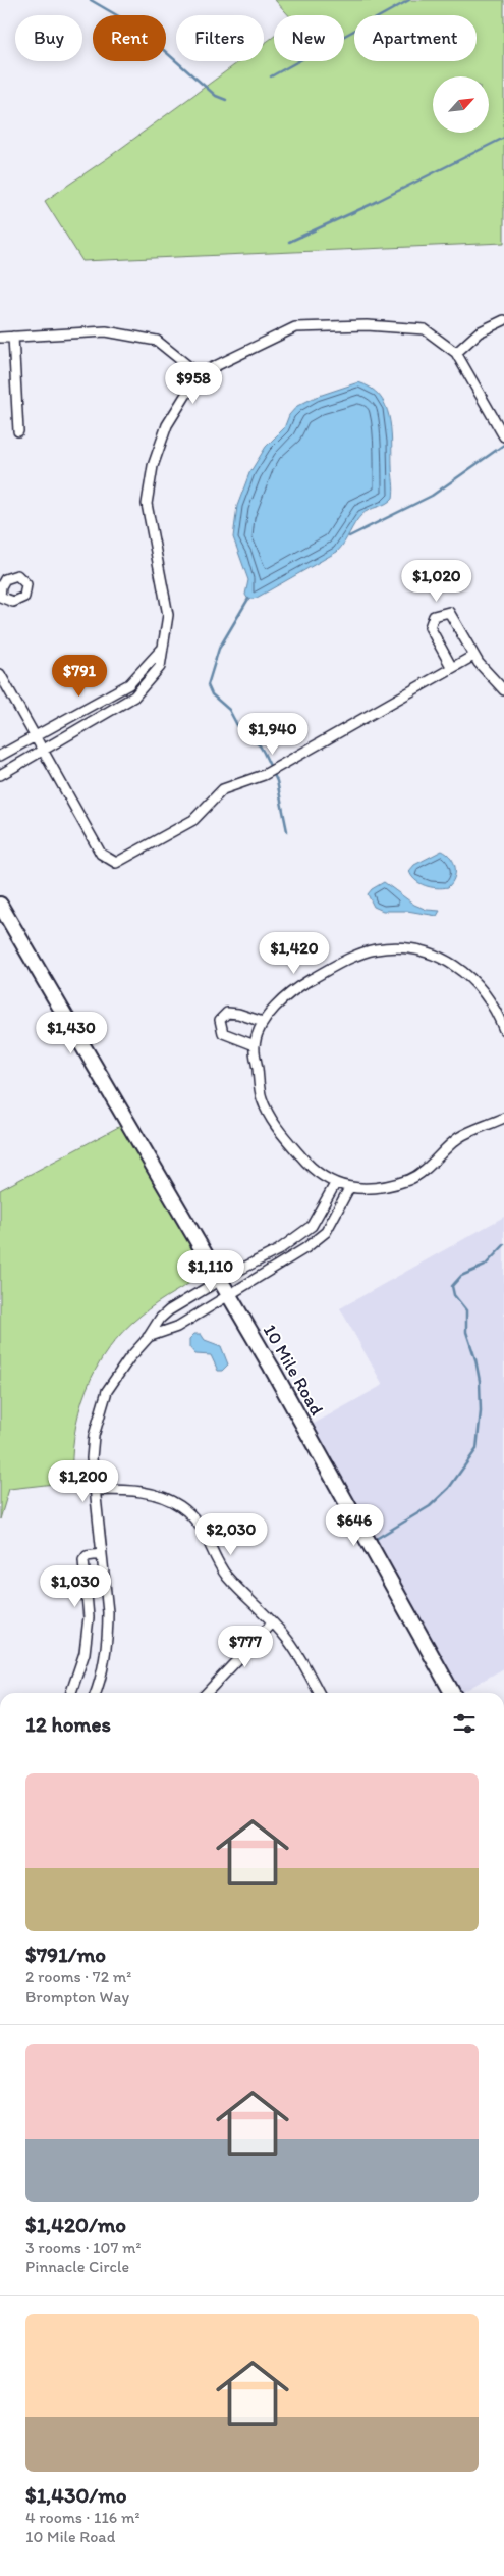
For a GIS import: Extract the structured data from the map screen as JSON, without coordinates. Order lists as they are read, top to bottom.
{
  "streets": {
    "main road": ["10 Mile Road"]
  },
  "north": "top right",
  "page": {
    "chip": [
      "Buy",
      "Rent",
      "Filters",
      "New",
      "Apartment"
    ],
    "price": [
      "$958",
      "$1,020",
      "$791",
      "$1,940",
      "$1,420",
      "$1,430",
      "$1,110",
      "$1,200",
      "$646",
      "$2,030",
      "$1,030",
      "$777"
    ],
    "heading": "12 homes",
    "list": [
      {
        "name": "$791/mo",
        "note": "2 rooms · 72 m² · Brompton Way"
      },
      {
        "name": "$1,420/mo",
        "note": "3 rooms · 107 m² · Pinnacle Circle"
      },
      {
        "name": "$1,430/mo",
        "note": "4 rooms · 116 m² · 10 Mile Road"
      }
    ]
  }
}
